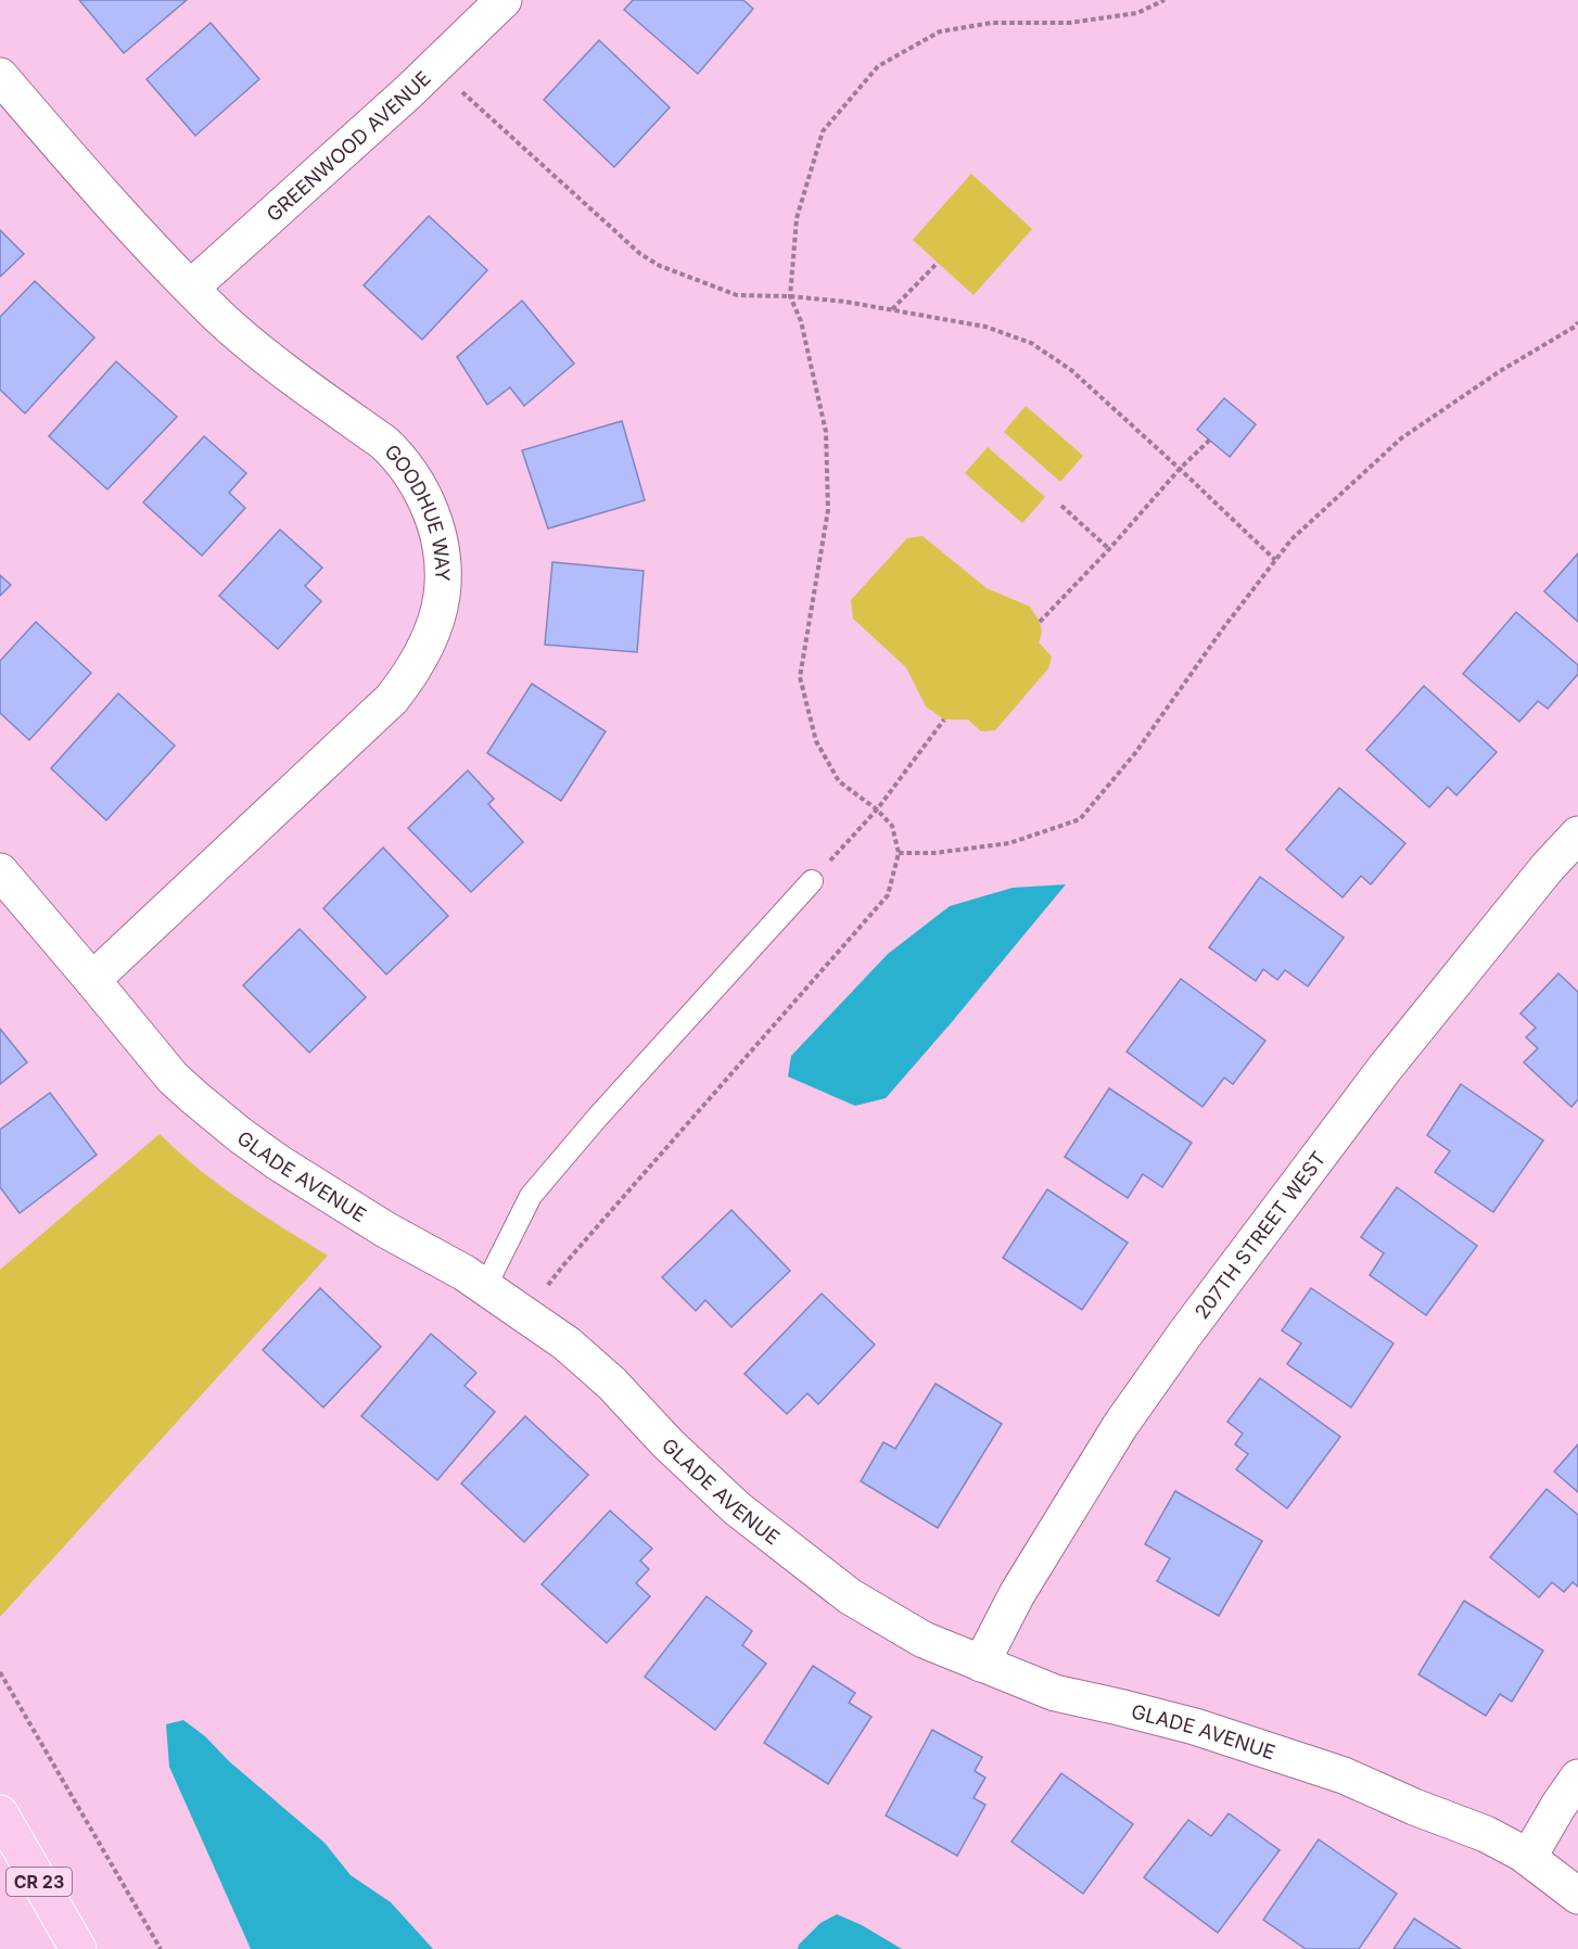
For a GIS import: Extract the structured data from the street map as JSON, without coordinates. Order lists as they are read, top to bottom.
{
  "streets": {
    "main road": ["CR 23"],
    "street": [
      "GREENWOOD AVENUE",
      "GOODHUE WAY",
      "GLADE AVENUE",
      "207TH STREET WEST"
    ]
  },
  "crossings": [
    ["GREENWOOD AVENUE", "GOODHUE WAY"],
    ["GOODHUE WAY", "GLADE AVENUE"],
    ["GLADE AVENUE", "207TH STREET WEST"]
  ]
}
